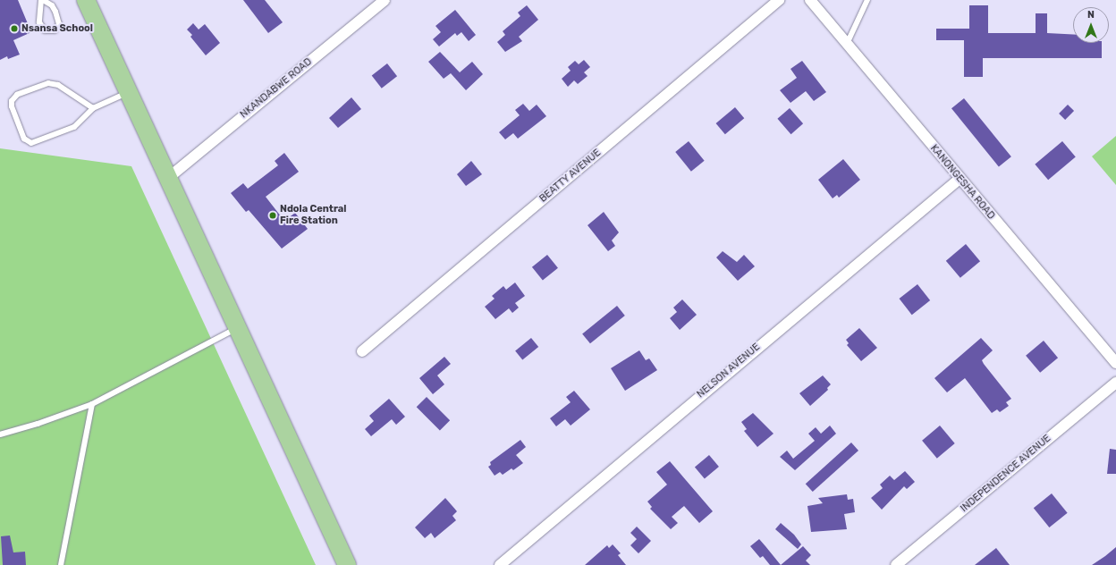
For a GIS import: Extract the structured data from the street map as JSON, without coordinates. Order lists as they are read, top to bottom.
{
  "streets": {
    "street": [
      "NKANDABWE ROAD",
      "BEATTY AVENUE",
      "KANONGESHA ROAD",
      "NELSON AVENUE",
      "INDEPENDENCE AVENUE"
    ]
  },
  "crossings": [
    ["KANONGESHA ROAD", "NELSON AVENUE"]
  ],
  "places": ["Nsansa School", "Ndola Central Fire Station"],
  "north": "top"
}
